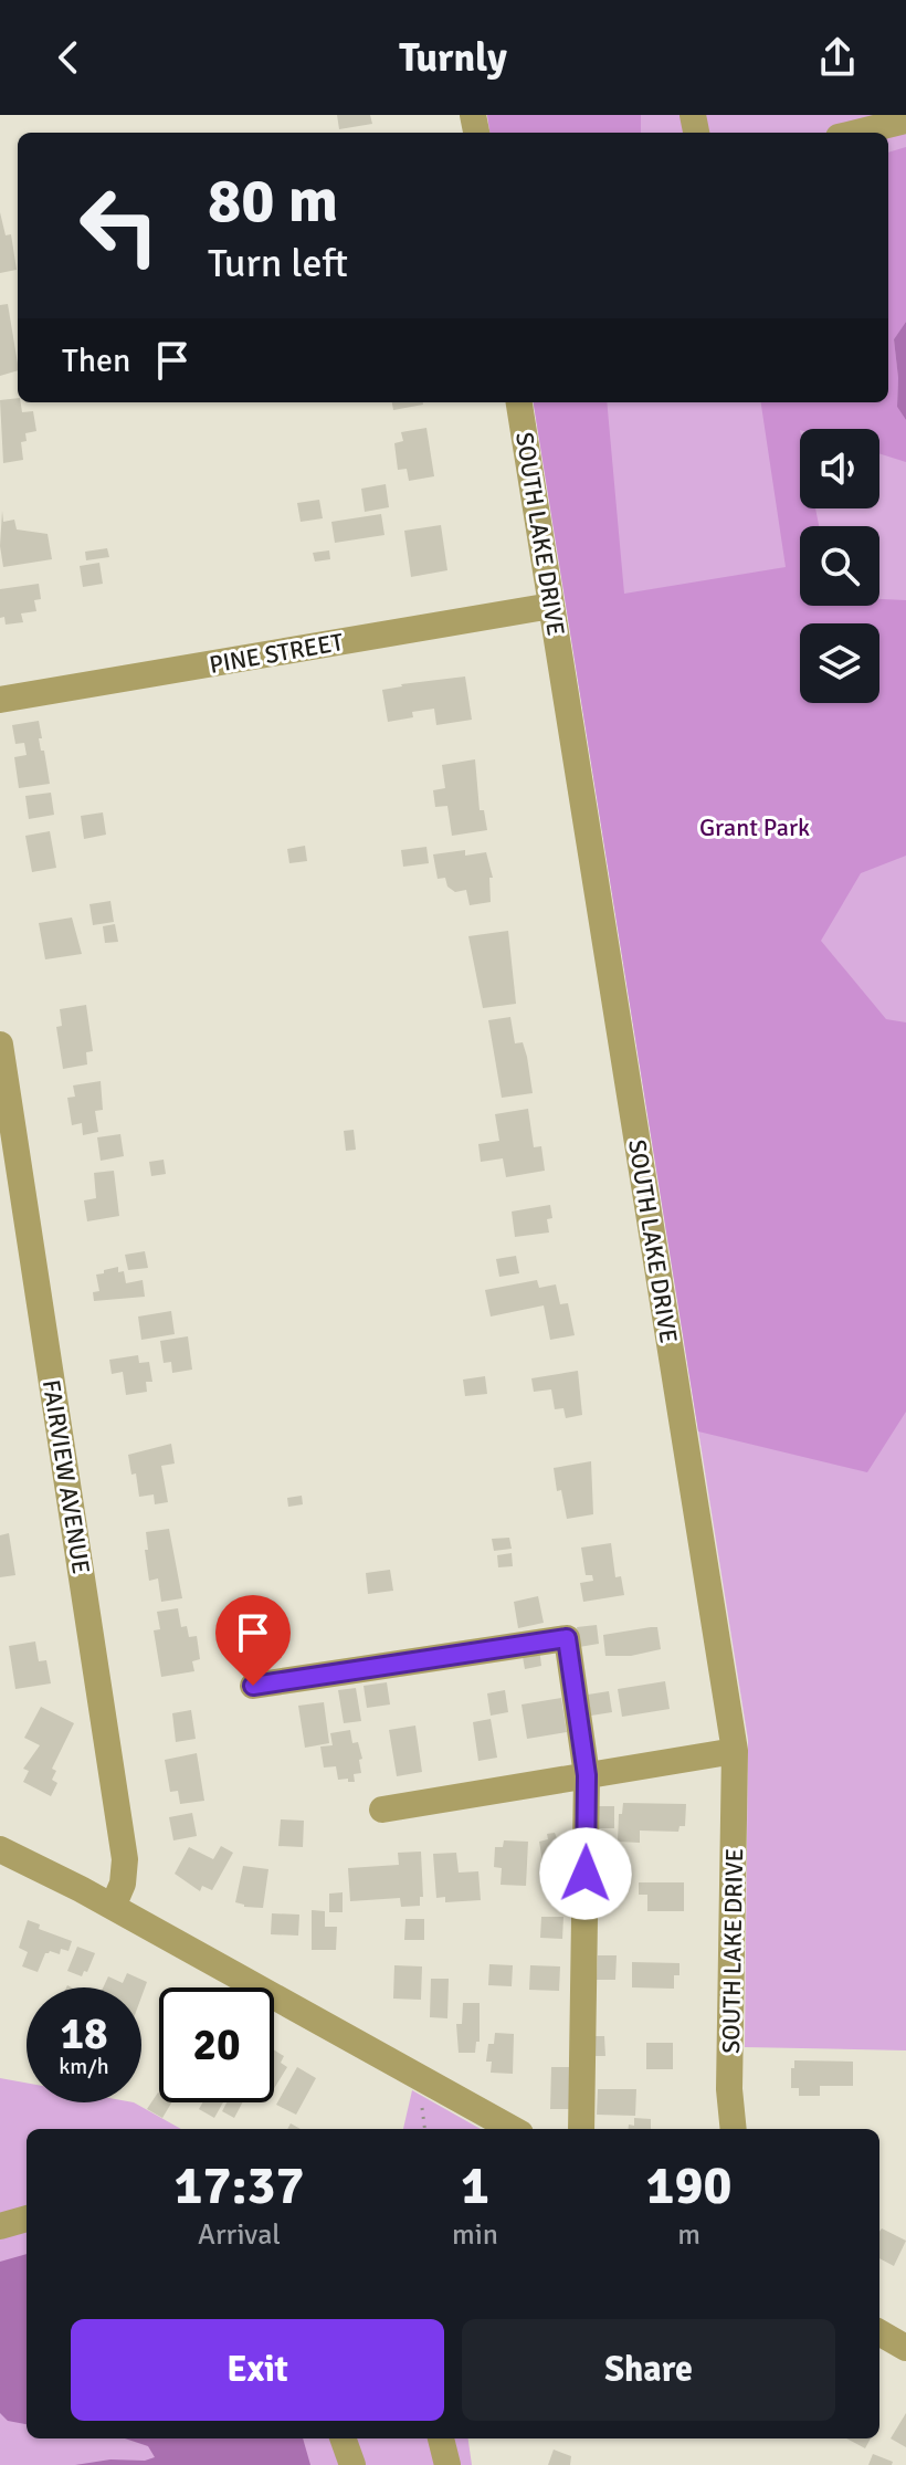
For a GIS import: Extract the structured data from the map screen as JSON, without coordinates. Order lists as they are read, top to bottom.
{
  "streets": {
    "street": ["SOUTH LAKE DRIVE", "PINE STREET", "FAIRVIEW AVENUE"]
  },
  "crossings": [
    ["SOUTH LAKE DRIVE", "PINE STREET"]
  ],
  "parks": ["Grant Park"],
  "page": {
    "header": "Turnly",
    "turn": ["80 m", "Turn left"],
    "then": "Then",
    "speed": "18 km/h",
    "limit": "20",
    "eta": [
      "17:37",
      "Arrival",
      "1",
      "min",
      "190",
      "m"
    ],
    "buttons": ["Exit", "Share"]
  }
}
